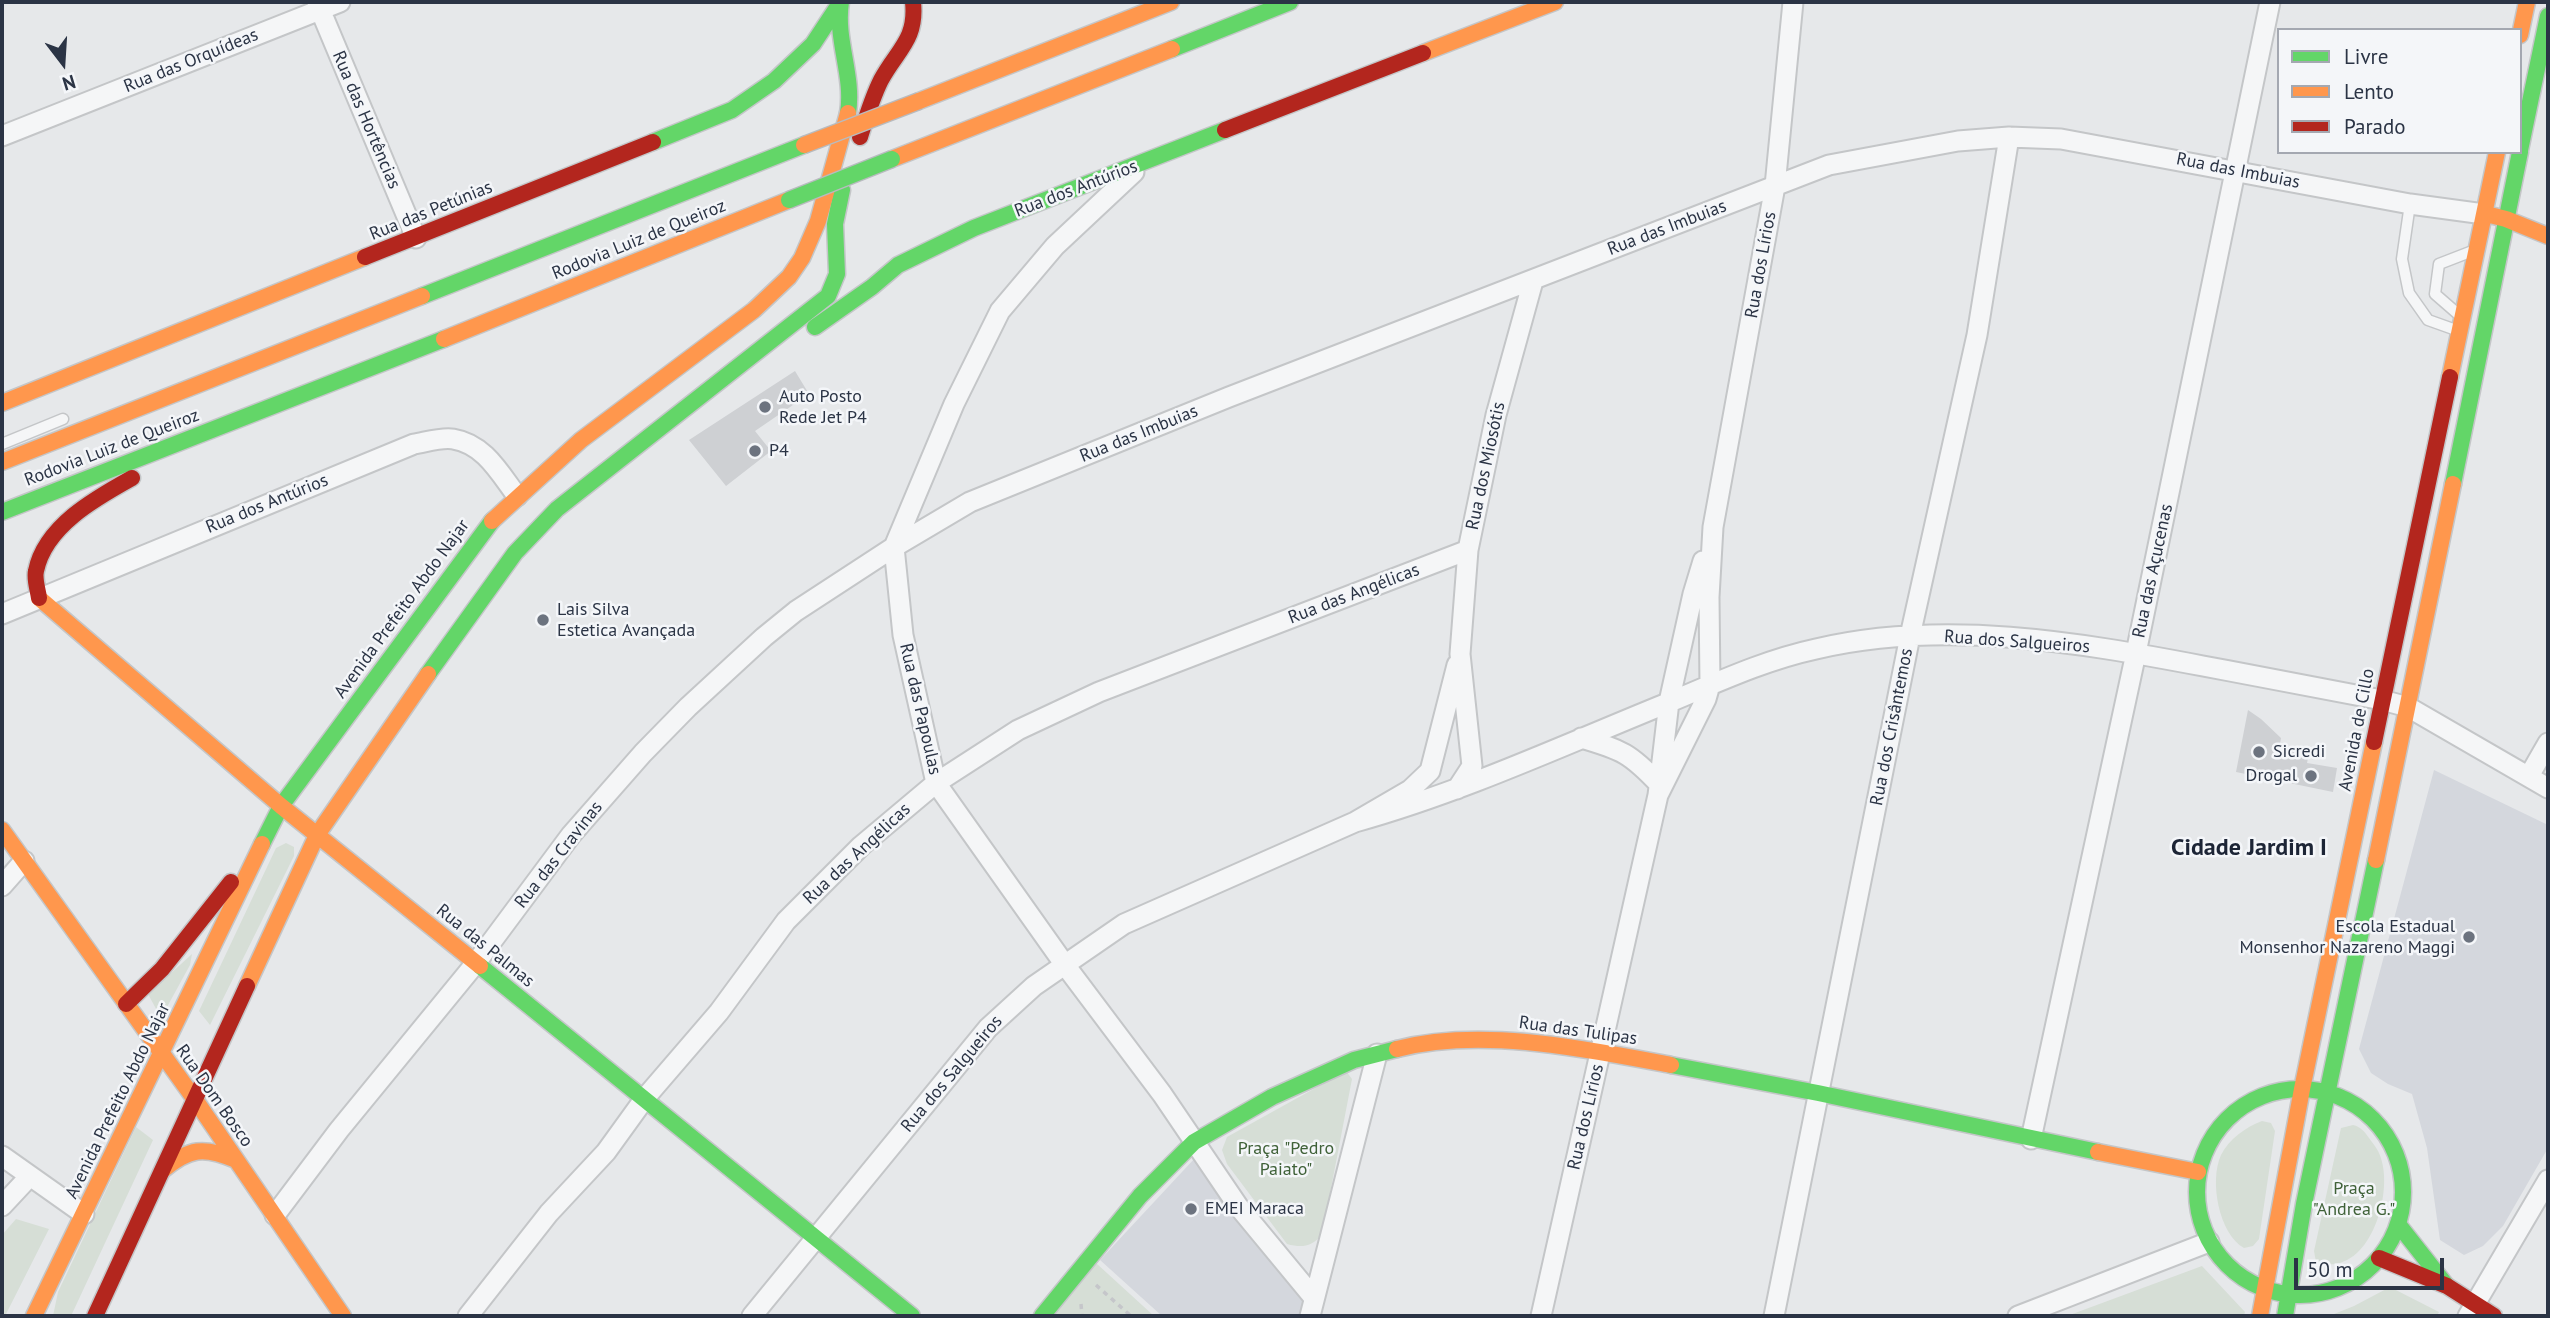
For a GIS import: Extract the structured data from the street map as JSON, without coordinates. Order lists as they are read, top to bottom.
{
  "streets": {
    "main road": [
      "Rua dos Antúrios",
      "Rua das Petúnias",
      "Rodovia Luiz de Queiroz",
      "Avenida Prefeito Abdo Najar",
      "Avenida de Cillo",
      "Rua das Palmas",
      "Rua das Tulipas",
      "Rua Dom Bosco"
    ],
    "street": [
      "Rua das Orquídeas",
      "Rua das Hortências",
      "Rua das Imbuias",
      "Rua dos Lírios",
      "Rua dos Miosótis",
      "Rua das Açucenas",
      "Rua das Angélicas",
      "Rua dos Salgueiros",
      "Rua das Papoulas",
      "Rua dos Crisântemos",
      "Rua das Cravinas"
    ]
  },
  "crossings": [
    ["Rua das Orquídeas", "Rua das Hortências"],
    ["Rua das Hortências", "Rua das Petúnias"],
    ["Rua das Imbuias", "Rua dos Lírios"],
    ["Rua das Imbuias", "Rua dos Miosótis"],
    ["Rua das Imbuias", "Rua das Açucenas"],
    ["Rua das Imbuias", "Rua das Papoulas"],
    ["Rua das Imbuias", "Rua dos Crisântemos"],
    ["Rua das Imbuias", "Avenida de Cillo"],
    ["Rua das Imbuias", "Rua das Cravinas"],
    ["Rua dos Antúrios", "Avenida Prefeito Abdo Najar"],
    ["Rua dos Antúrios", "Rua das Papoulas"],
    ["Rua dos Antúrios", "Rua das Palmas"],
    ["Rua das Petúnias", "Avenida Prefeito Abdo Najar"],
    ["Rua dos Lírios", "Rua dos Salgueiros"],
    ["Rua dos Lírios", "Rua das Tulipas"],
    ["Rua dos Miosótis", "Rua das Angélicas"],
    ["Rua dos Miosótis", "Rua dos Salgueiros"],
    ["Rua das Açucenas", "Rua dos Salgueiros"],
    ["Rua das Açucenas", "Rua das Tulipas"],
    ["Rua das Angélicas", "Rua das Papoulas"],
    ["Rua das Angélicas", "Rua das Palmas"],
    ["Avenida Prefeito Abdo Najar", "Rua das Palmas"],
    ["Avenida Prefeito Abdo Najar", "Rua Dom Bosco"],
    ["Rua dos Salgueiros", "Rua das Papoulas"],
    ["Rua dos Salgueiros", "Rua dos Crisântemos"],
    ["Rua dos Salgueiros", "Avenida de Cillo"],
    ["Rua dos Salgueiros", "Rua das Palmas"],
    ["Rua das Papoulas", "Rua das Cravinas"],
    ["Rua das Papoulas", "Rua das Tulipas"],
    ["Rua dos Crisântemos", "Rua das Tulipas"],
    ["Rua das Cravinas", "Rua das Palmas"],
    ["Rua das Cravinas", "Rua Dom Bosco"]
  ],
  "districts": ["Cidade Jardim I"],
  "parks": ["Praça \"Pedro Paiato\"", "Praça \"Andrea G.\""],
  "places": [
    "Auto Posto Rede Jet P4",
    "P4",
    "Lais Silva Estetica Avançada",
    "Sicredi",
    "Drogal",
    "Escola Estadual Monsenhor Nazareno Maggi",
    "EMEI Maraca"
  ],
  "legend": ["Livre", "Lento", "Parado"],
  "scale_bar": "50 m",
  "north": "bottom"
}
